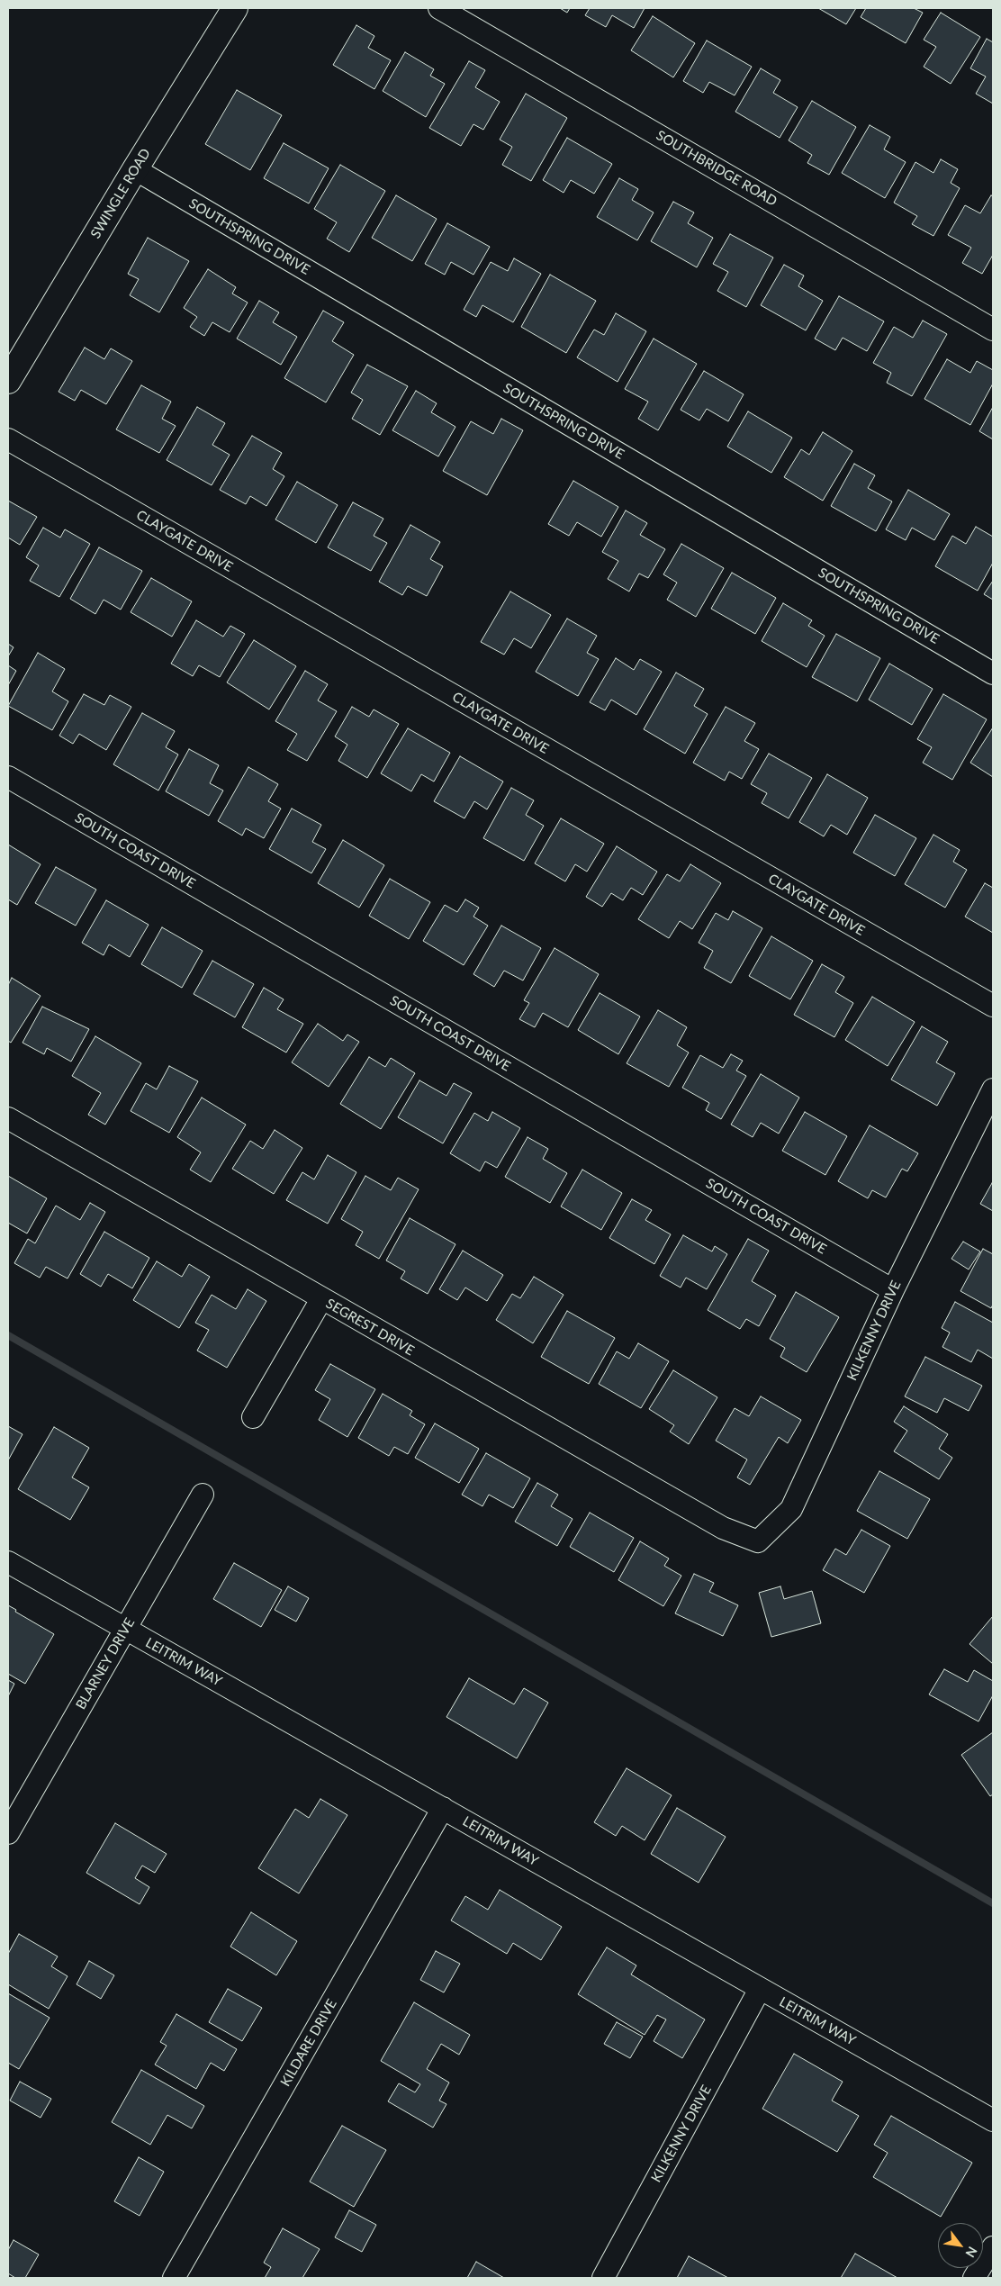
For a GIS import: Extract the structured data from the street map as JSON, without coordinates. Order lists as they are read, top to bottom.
{
  "streets": {
    "street": [
      "SOUTHBRIDGE ROAD",
      "SWINGLE ROAD",
      "SOUTHSPRING DRIVE",
      "CLAYGATE DRIVE",
      "SOUTH COAST DRIVE",
      "SEGREST DRIVE",
      "KILKENNY DRIVE",
      "LEITRIM WAY",
      "BLARNEY DRIVE",
      "KILDARE DRIVE"
    ]
  },
  "crossings": [
    ["SWINGLE ROAD", "SOUTHSPRING DRIVE"],
    ["SOUTH COAST DRIVE", "KILKENNY DRIVE"],
    ["SEGREST DRIVE", "KILKENNY DRIVE"],
    ["KILKENNY DRIVE", "LEITRIM WAY"],
    ["LEITRIM WAY", "BLARNEY DRIVE"],
    ["LEITRIM WAY", "KILDARE DRIVE"]
  ],
  "north": "bottom right"
}
